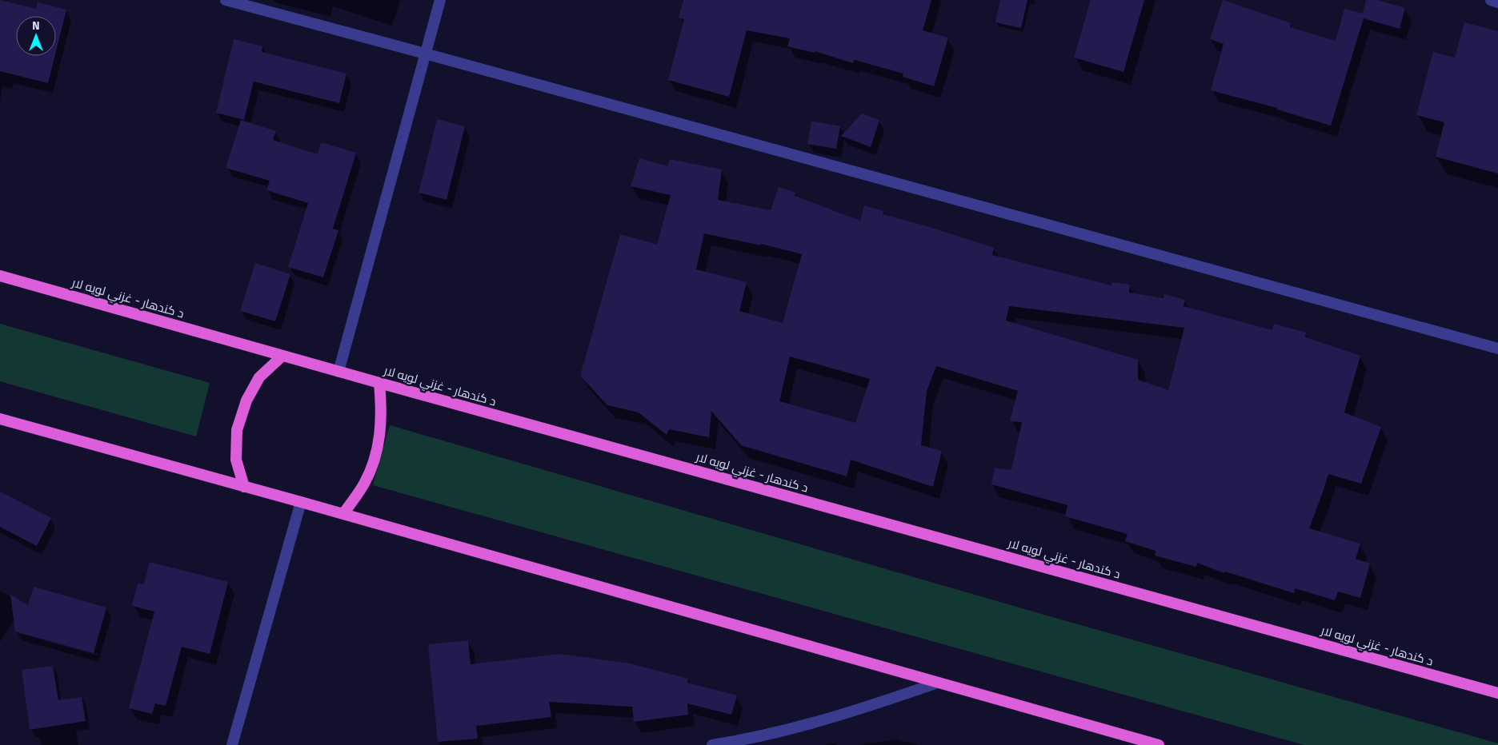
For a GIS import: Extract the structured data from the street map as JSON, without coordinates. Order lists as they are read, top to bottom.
{
  "streets": {
    "highway": ["د کندهار - غزني لويه لار"]
  },
  "north": "top"
}
